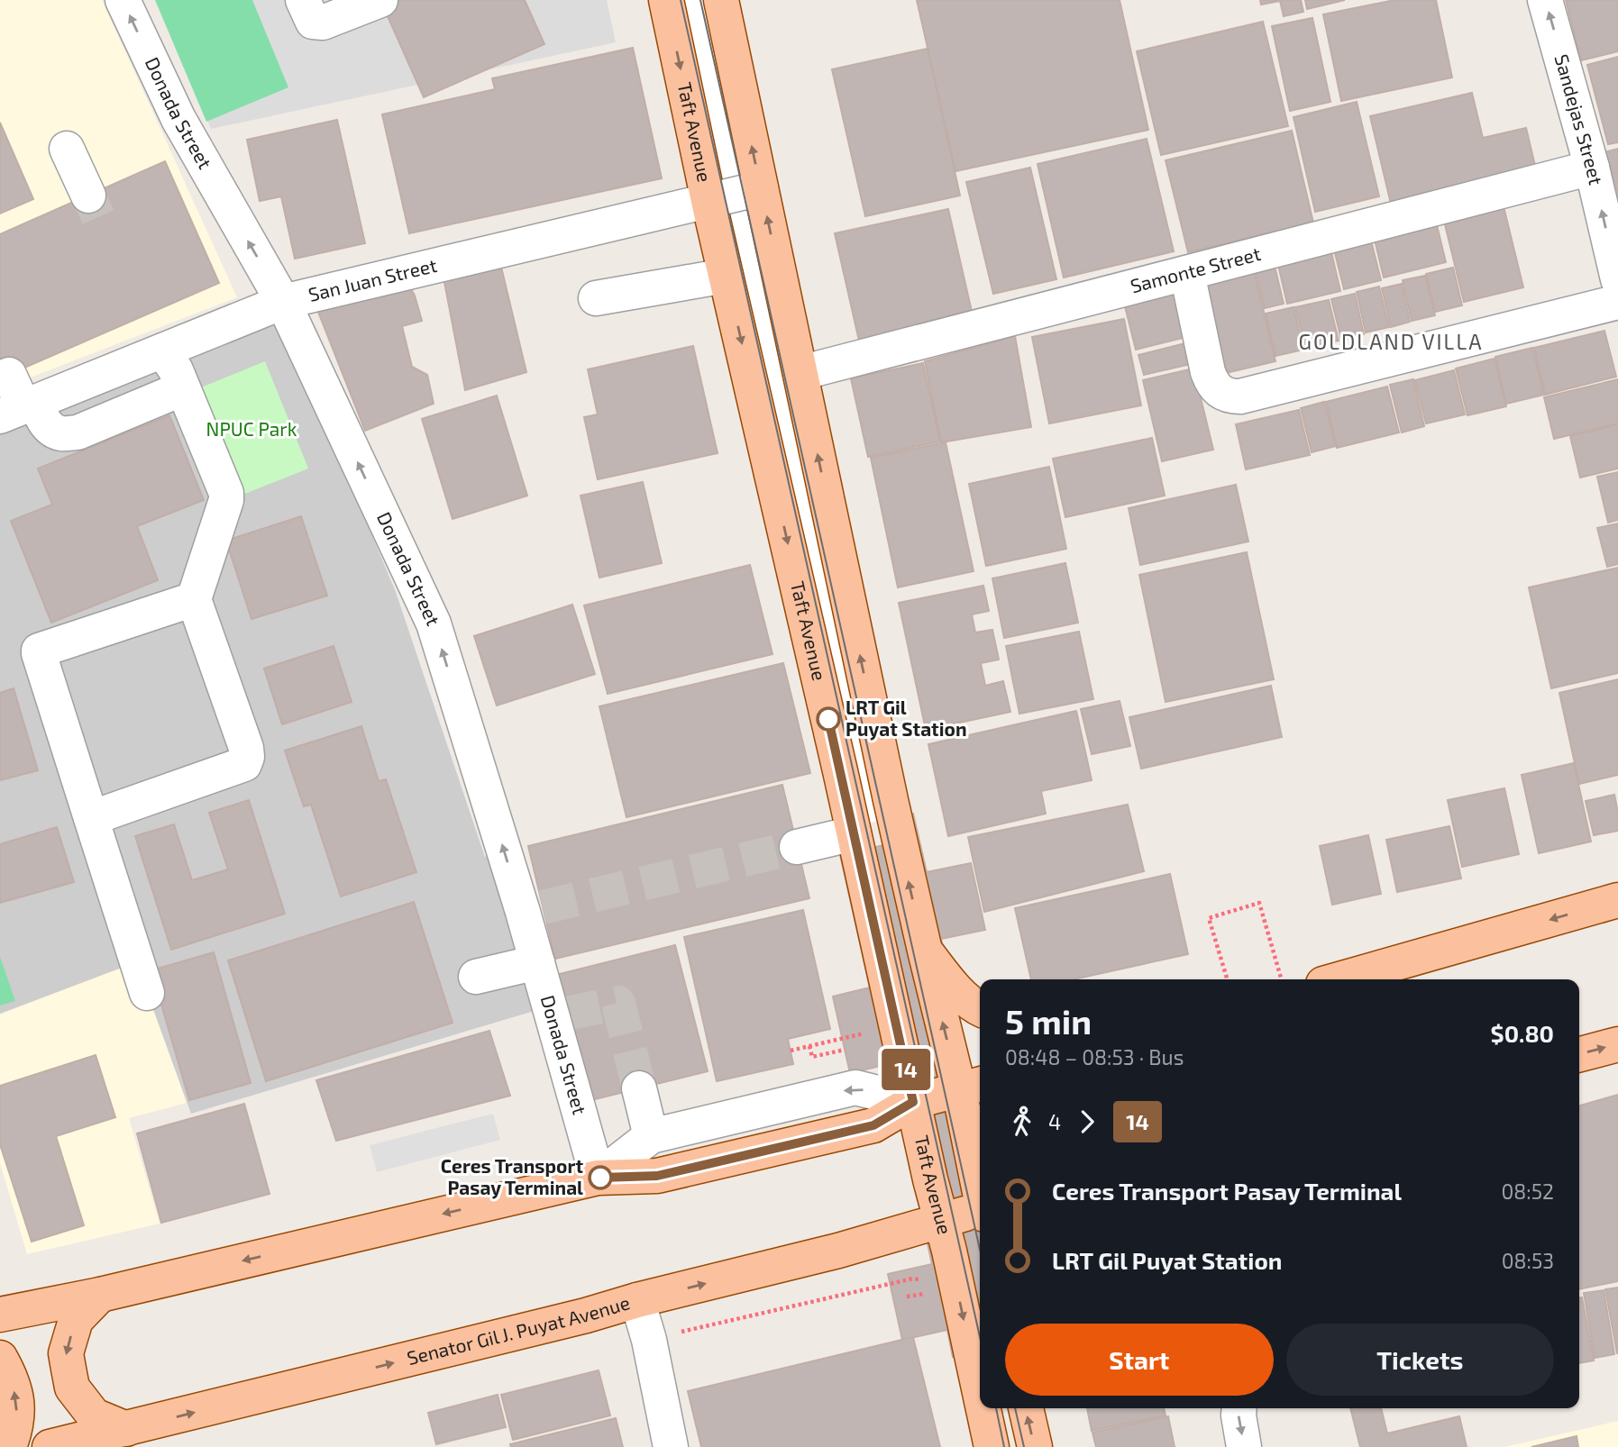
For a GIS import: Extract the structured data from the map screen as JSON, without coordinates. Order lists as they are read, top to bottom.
{
  "streets": {
    "main road": ["Taft Avenue", "Senator Gil J. Puyat Avenue"],
    "street": [
      "Donada Street",
      "Sandejas Street",
      "Samonte Street",
      "San Juan Street"
    ]
  },
  "crossings": [
    ["Donada Street", "San Juan Street"],
    ["Sandejas Street", "Samonte Street"],
    ["Taft Avenue", "San Juan Street"],
    ["Taft Avenue", "Senator Gil J. Puyat Avenue"]
  ],
  "one_way": ["Donada Street", "Sandejas Street"],
  "districts": ["GOLDLAND VILLA"],
  "parks": ["NPUC Park"],
  "places": ["LRT Gil Puyat Station", "Ceres Transport Pasay Terminal"],
  "lines": ["bus line 14"],
  "page": {
    "on_map": "14",
    "heading": ["5 min", "08:48 – 08:53 · Bus", "$0.80"],
    "legs": ["4", "14"],
    "list": [
      {
        "name": "Ceres Transport Pasay Terminal",
        "value": "08:52"
      },
      {
        "name": "LRT Gil Puyat Station",
        "value": "08:53"
      }
    ],
    "buttons": ["Start", "Tickets"]
  }
}
